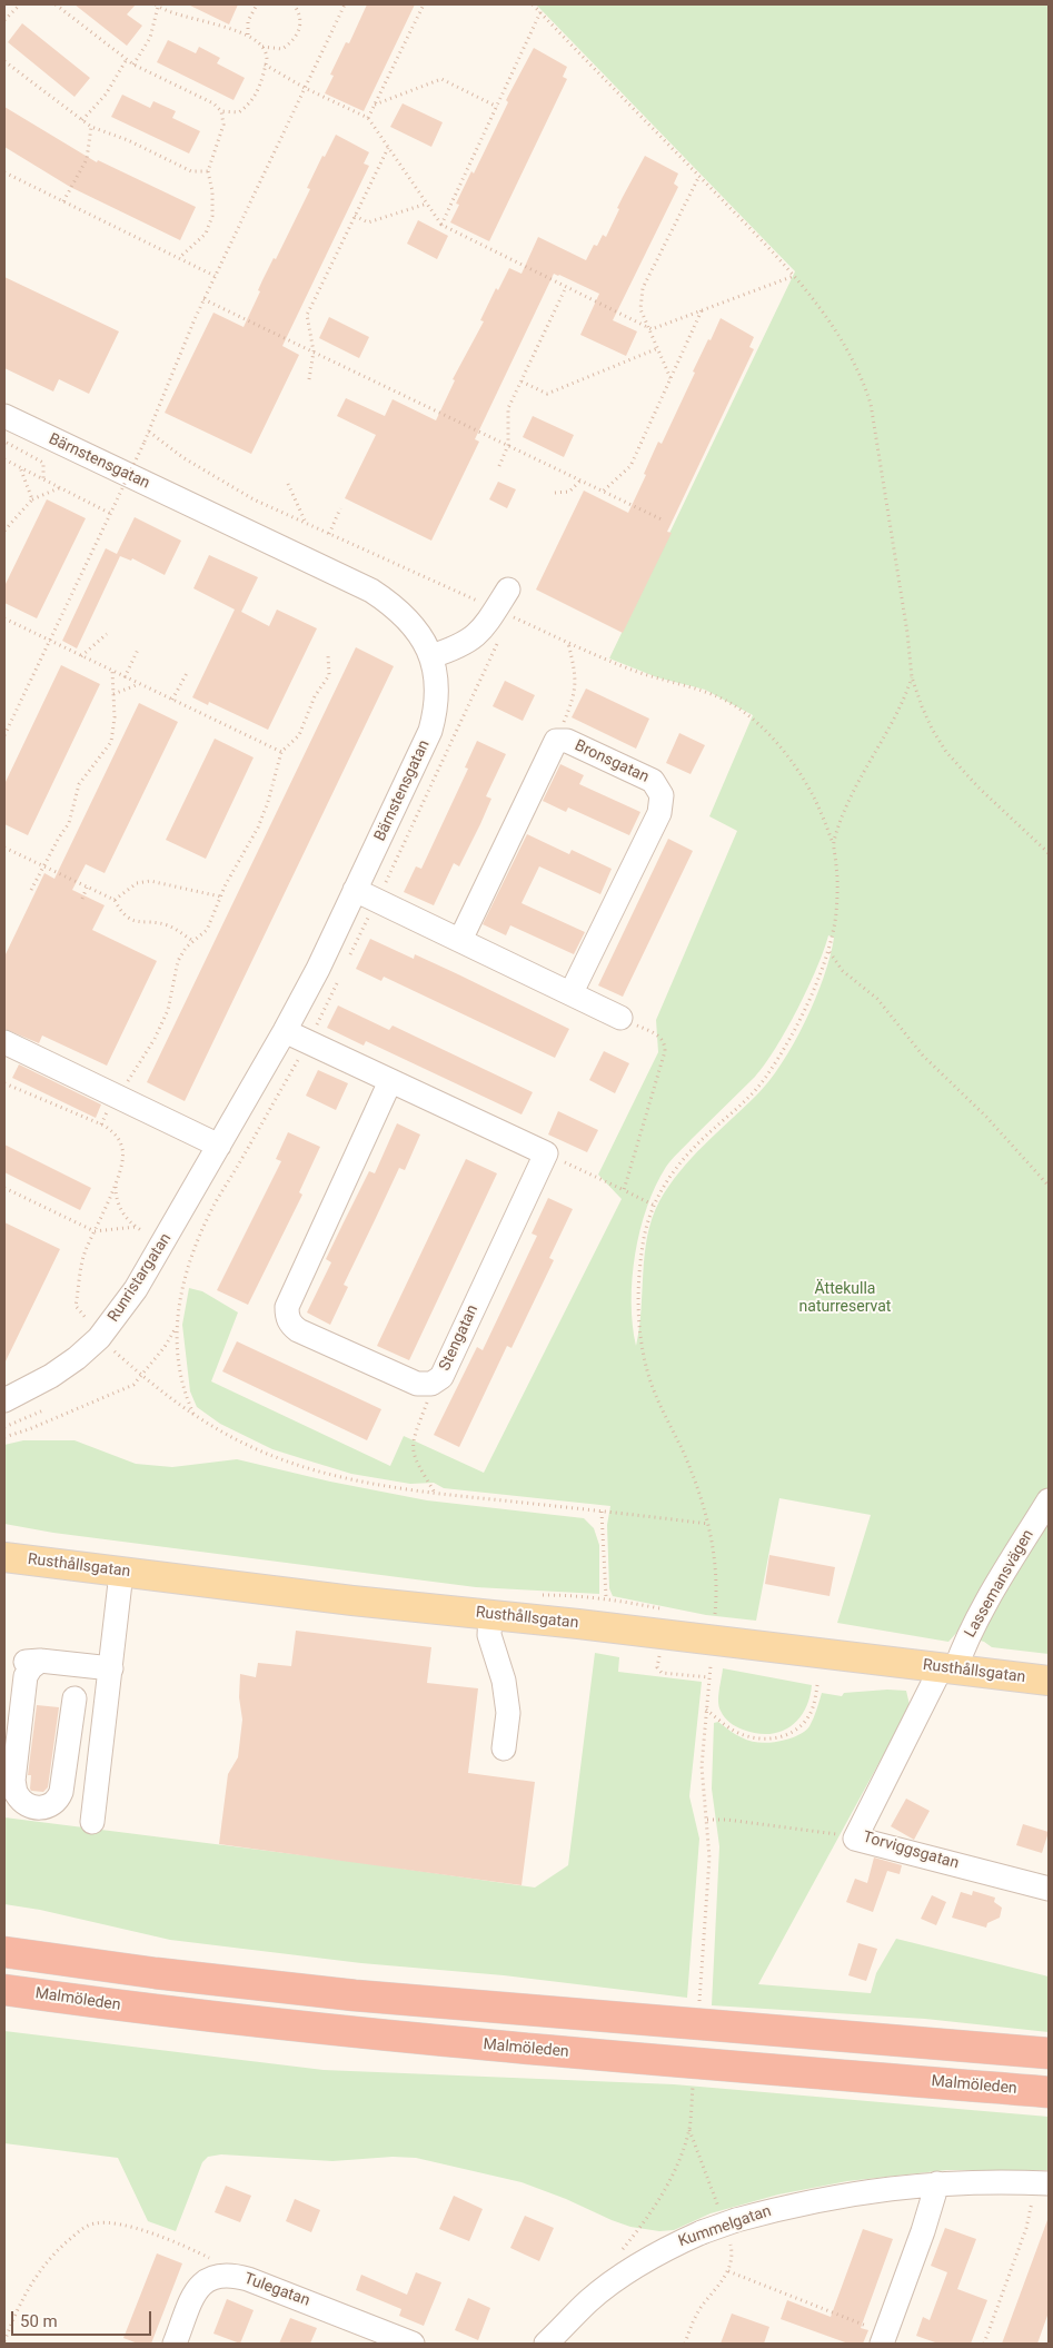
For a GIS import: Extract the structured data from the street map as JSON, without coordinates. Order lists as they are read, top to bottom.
{
  "streets": {
    "highway": ["Malmöleden"],
    "main road": ["Rusthållsgatan"],
    "street": [
      "Bärnstensgatan",
      "Bronsgatan",
      "Runristargatan",
      "Stengatan",
      "Lassemansvägen",
      "Torviggsgatan",
      "Kummelgatan",
      "Tulegatan"
    ]
  },
  "crossings": [
    ["Bärnstensgatan", "Runristargatan"],
    ["Rusthållsgatan", "Lassemansvägen"],
    ["Rusthållsgatan", "Torviggsgatan"],
    ["Lassemansvägen", "Torviggsgatan"]
  ],
  "parks": ["Ättekulla naturreservat"],
  "scale_bar": "50 m"
}
